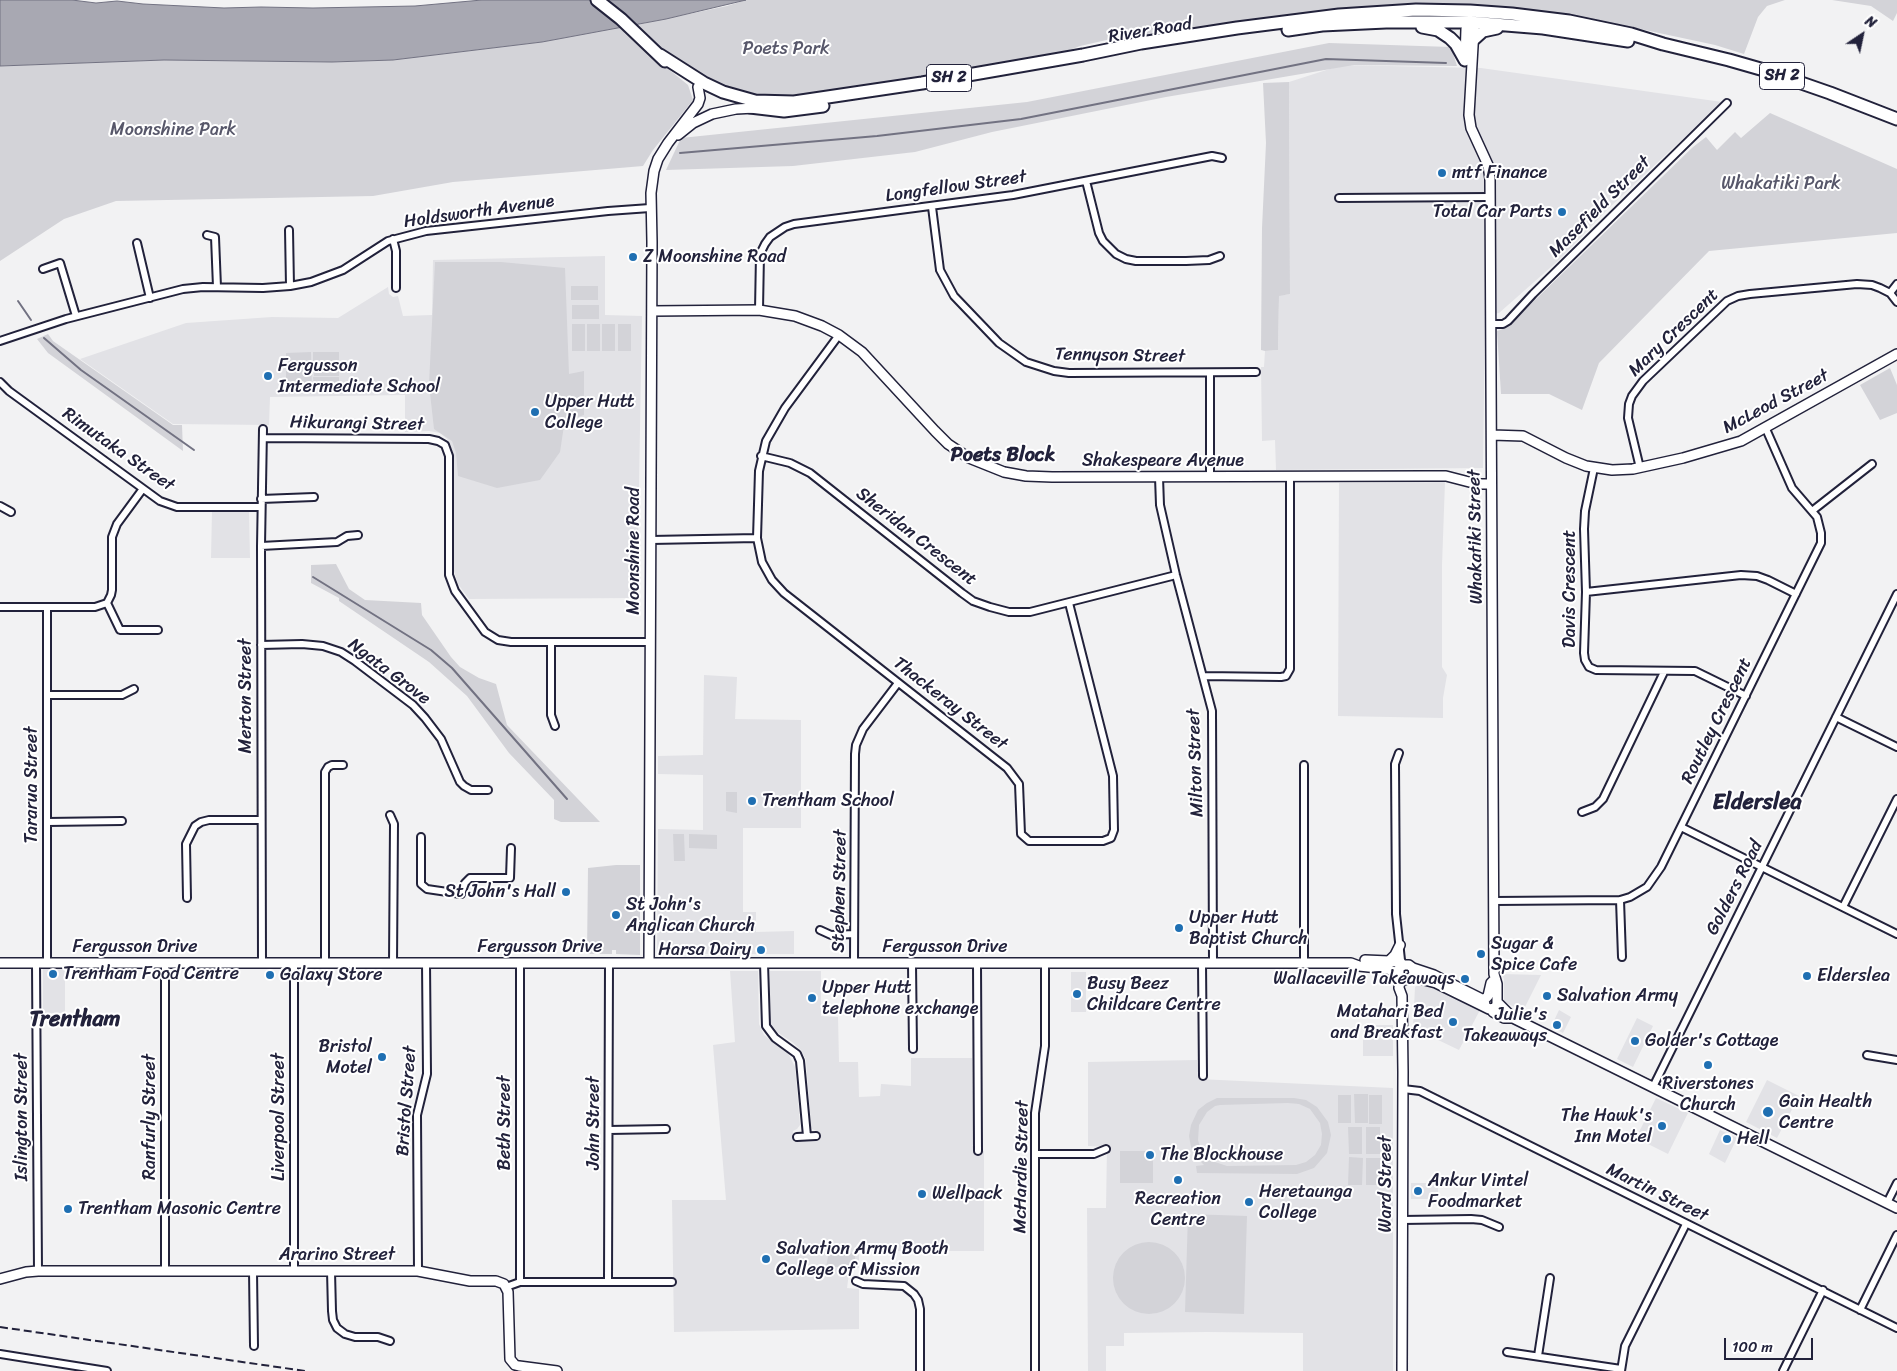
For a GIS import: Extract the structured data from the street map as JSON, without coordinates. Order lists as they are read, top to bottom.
{
  "streets": {
    "highway": ["River Road", "SH 2"],
    "street": [
      "Longfellow Street",
      "Masefield Street",
      "Holdsworth Avenue",
      "Mary Crescent",
      "Tennyson Street",
      "McLeod Street",
      "Hikurangi Street",
      "Rimutaka Street",
      "Shakespeare Avenue",
      "Sheridan Crescent",
      "Whakatiki Street",
      "Moonshine Road",
      "Davis Crescent",
      "Ngata Grove",
      "Merton Street",
      "Thackeray Street",
      "Routley Crescent",
      "Milton Street",
      "Tararua Street",
      "Golders Road",
      "Stephen Street",
      "Fergusson Drive",
      "Bristol Street",
      "Islington Street",
      "Ranfurly Street",
      "Liverpool Street",
      "Beth Street",
      "John Street",
      "McHardie Street",
      "Ward Street",
      "Martin Street",
      "Ararino Street"
    ]
  },
  "crossings": [
    ["River Road", "Whakatiki Street"],
    ["River Road", "Moonshine Road"],
    ["Longfellow Street", "Tennyson Street"],
    ["Longfellow Street", "Shakespeare Avenue"],
    ["Masefield Street", "Whakatiki Street"],
    ["Holdsworth Avenue", "Moonshine Road"],
    ["Mary Crescent", "McLeod Street"],
    ["McLeod Street", "Whakatiki Street"],
    ["McLeod Street", "Davis Crescent"],
    ["McLeod Street", "Routley Crescent"],
    ["Hikurangi Street", "Moonshine Road"],
    ["Hikurangi Street", "Merton Street"],
    ["Rimutaka Street", "Merton Street"],
    ["Shakespeare Avenue", "Whakatiki Street"],
    ["Shakespeare Avenue", "Moonshine Road"],
    ["Shakespeare Avenue", "Thackeray Street"],
    ["Shakespeare Avenue", "Milton Street"],
    ["Sheridan Crescent", "Thackeray Street"],
    ["Sheridan Crescent", "Milton Street"],
    ["Whakatiki Street", "Routley Crescent"],
    ["Moonshine Road", "Fergusson Drive"],
    ["Davis Crescent", "Routley Crescent"],
    ["Ngata Grove", "Merton Street"],
    ["Merton Street", "Fergusson Drive"],
    ["Thackeray Street", "Stephen Street"],
    ["Milton Street", "Fergusson Drive"],
    ["Tararua Street", "Fergusson Drive"],
    ["Stephen Street", "Fergusson Drive"],
    ["Fergusson Drive", "Bristol Street"],
    ["Fergusson Drive", "Islington Street"],
    ["Fergusson Drive", "Ranfurly Street"],
    ["Fergusson Drive", "Liverpool Street"],
    ["Fergusson Drive", "Beth Street"],
    ["Fergusson Drive", "John Street"],
    ["Fergusson Drive", "McHardie Street"],
    ["Fergusson Drive", "Ward Street"],
    ["Bristol Street", "Ararino Street"],
    ["Islington Street", "Ararino Street"],
    ["Ranfurly Street", "Ararino Street"],
    ["Liverpool Street", "Ararino Street"],
    ["Ward Street", "Martin Street"]
  ],
  "districts": ["Poets Block", "Elderslea", "Trentham"],
  "parks": ["Poets Park", "Moonshine Park", "Whakatiki Park"],
  "places": [
    "mtf Finance",
    "Total Car Parts",
    "Z Moonshine Road",
    "Fergusson Intermediate School",
    "Upper Hutt College",
    "Trentham School",
    "St John's Hall",
    "St John's Anglican Church",
    "Upper Hutt Baptist Church",
    "Harsa Dairy",
    "Sugar & Spice Cafe",
    "Trentham Food Centre",
    "Galaxy Store",
    "Elderslea",
    "Wallaceville Takeaways",
    "Busy Beez Childcare Centre",
    "Salvation Army",
    "Upper Hutt telephone exchange",
    "Matahari Bed and Breakfast",
    "Julie's Takeaways",
    "Golder's Cottage",
    "Bristol Motel",
    "Riverstones Church",
    "Gain Health Centre",
    "The Hawk's Inn Motel",
    "Hell",
    "The Blockhouse",
    "Recreation Centre",
    "Ankur Vintel Foodmarket",
    "Wellpack",
    "Heretaunga College",
    "Trentham Masonic Centre",
    "Salvation Army Booth College of Mission"
  ],
  "scale_bar": "100 m",
  "north": "top right"
}
